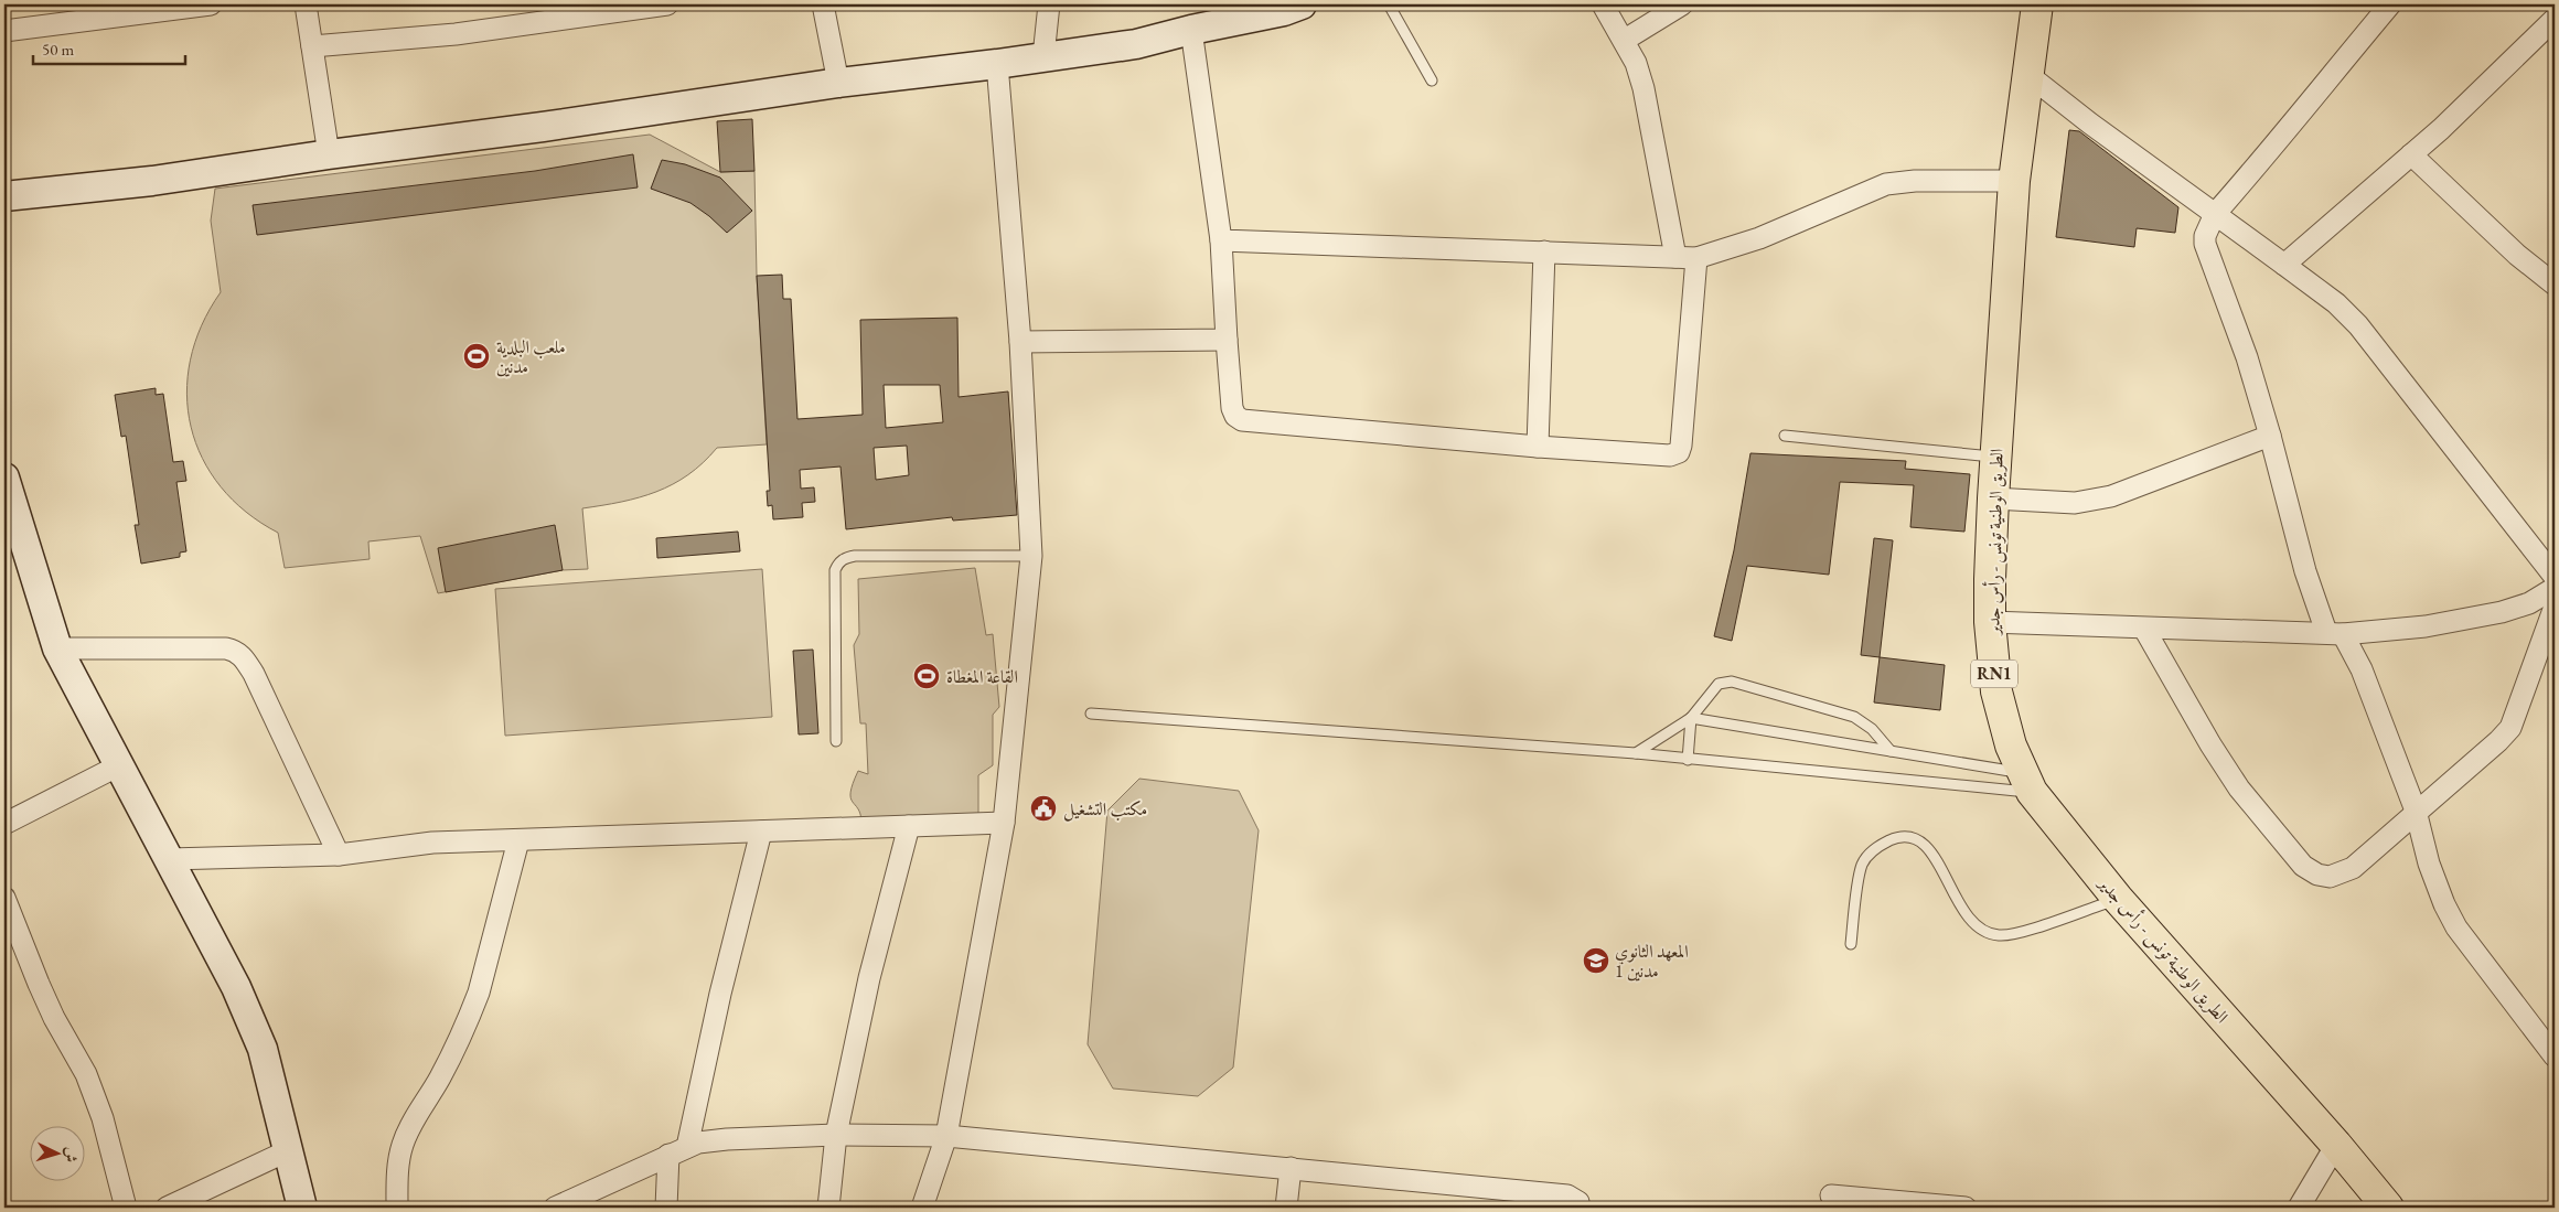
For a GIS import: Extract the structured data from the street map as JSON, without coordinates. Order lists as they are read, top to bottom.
{
  "streets": {
    "main road": ["الطريق الوطنية تونس - رأس جدير", "RN1"]
  },
  "places": {
    "sports": ["ملعب البلدية مدنين", "القاعة المغطاة"],
    "public building": ["مكتب التشغيل"],
    "school or university": ["المعهد الثانوي مدنين 1"]
  },
  "scale_bar": "50 m",
  "north": "right"
}
